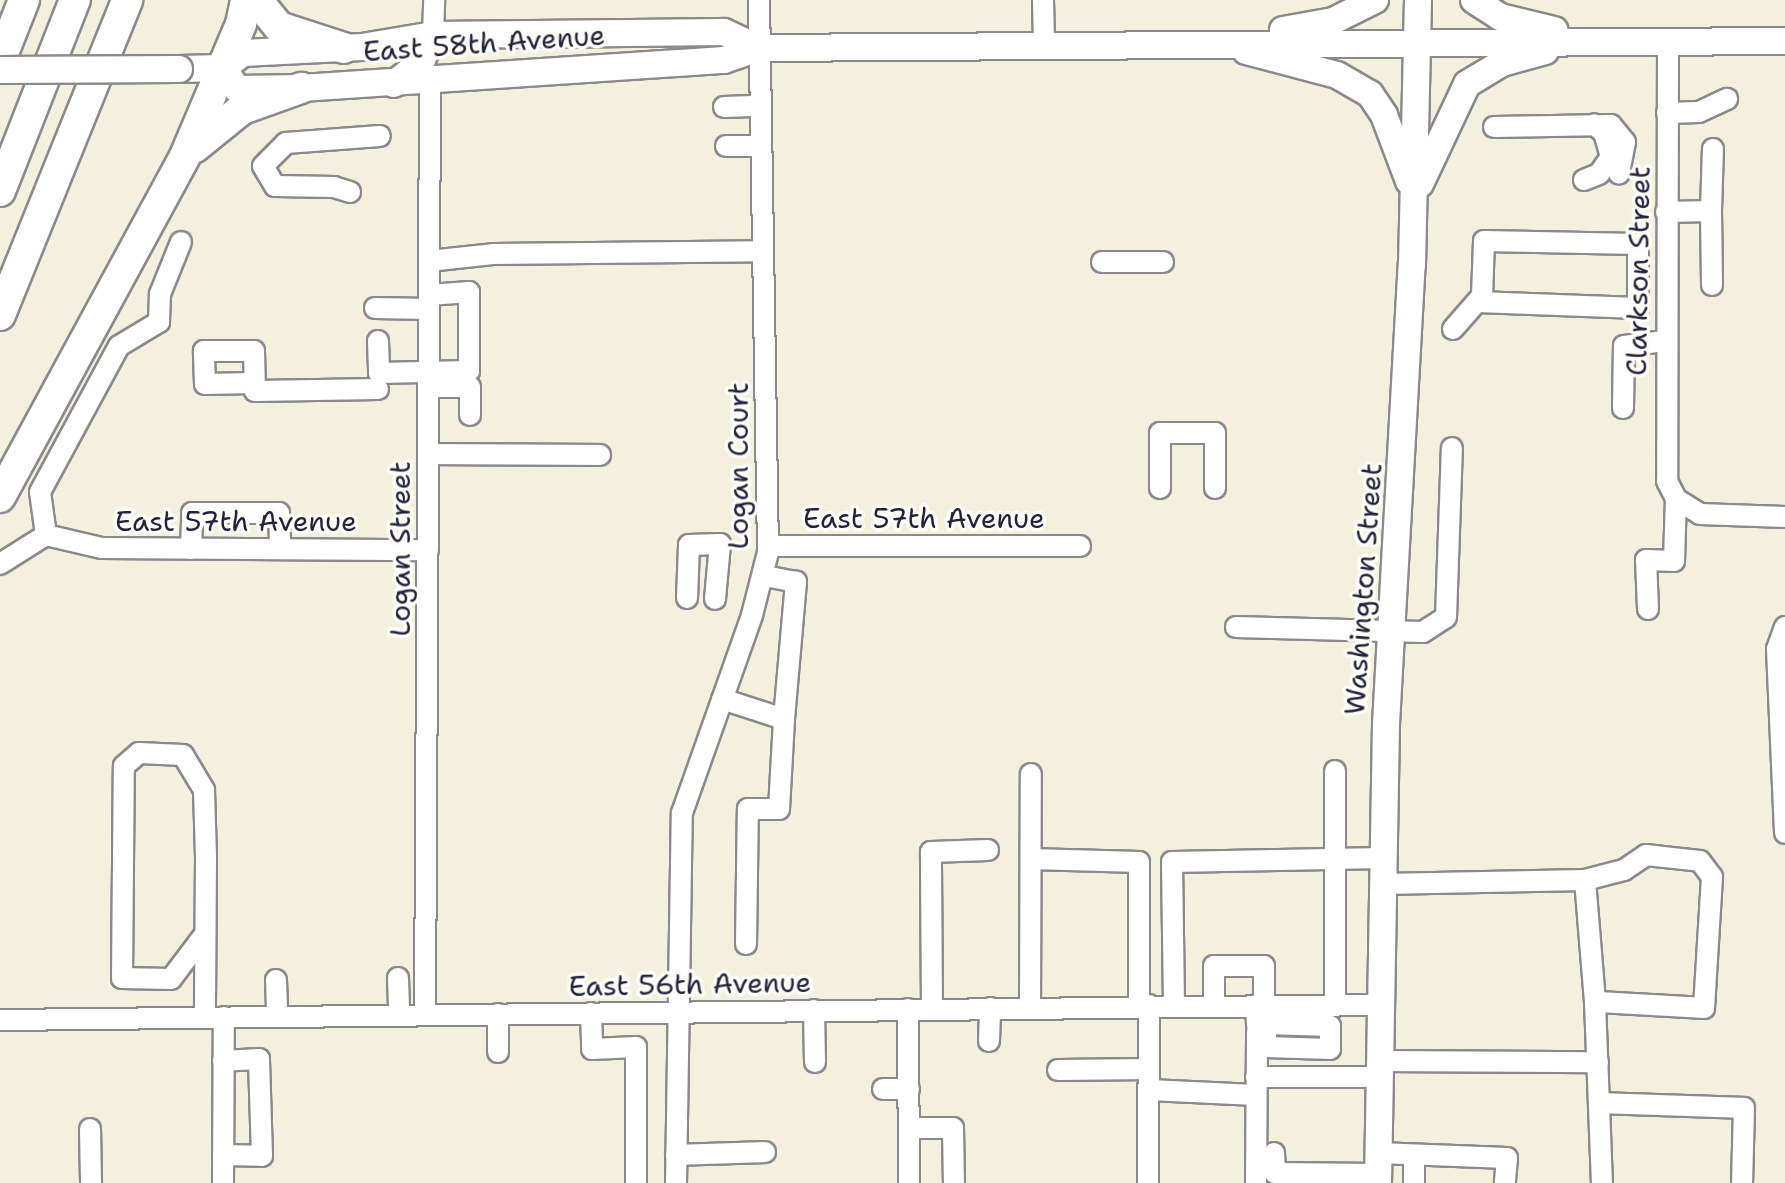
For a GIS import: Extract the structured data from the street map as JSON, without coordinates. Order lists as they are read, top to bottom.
{
  "streets": {
    "main road": ["East 58th Avenue", "Washington Street"],
    "street": [
      "Clarkson Street",
      "Logan Court",
      "East 57th Avenue",
      "Logan Street",
      "East 56th Avenue"
    ]
  },
  "crossings": [
    ["East 58th Avenue", "Clarkson Street"],
    ["East 58th Avenue", "Logan Court"],
    ["East 58th Avenue", "Logan Street"],
    ["East 58th Avenue", "Washington Street"],
    ["Logan Court", "East 57th Avenue"],
    ["Logan Court", "East 56th Avenue"],
    ["East 57th Avenue", "Logan Street"],
    ["Logan Street", "East 56th Avenue"],
    ["Washington Street", "East 56th Avenue"]
  ]
}
